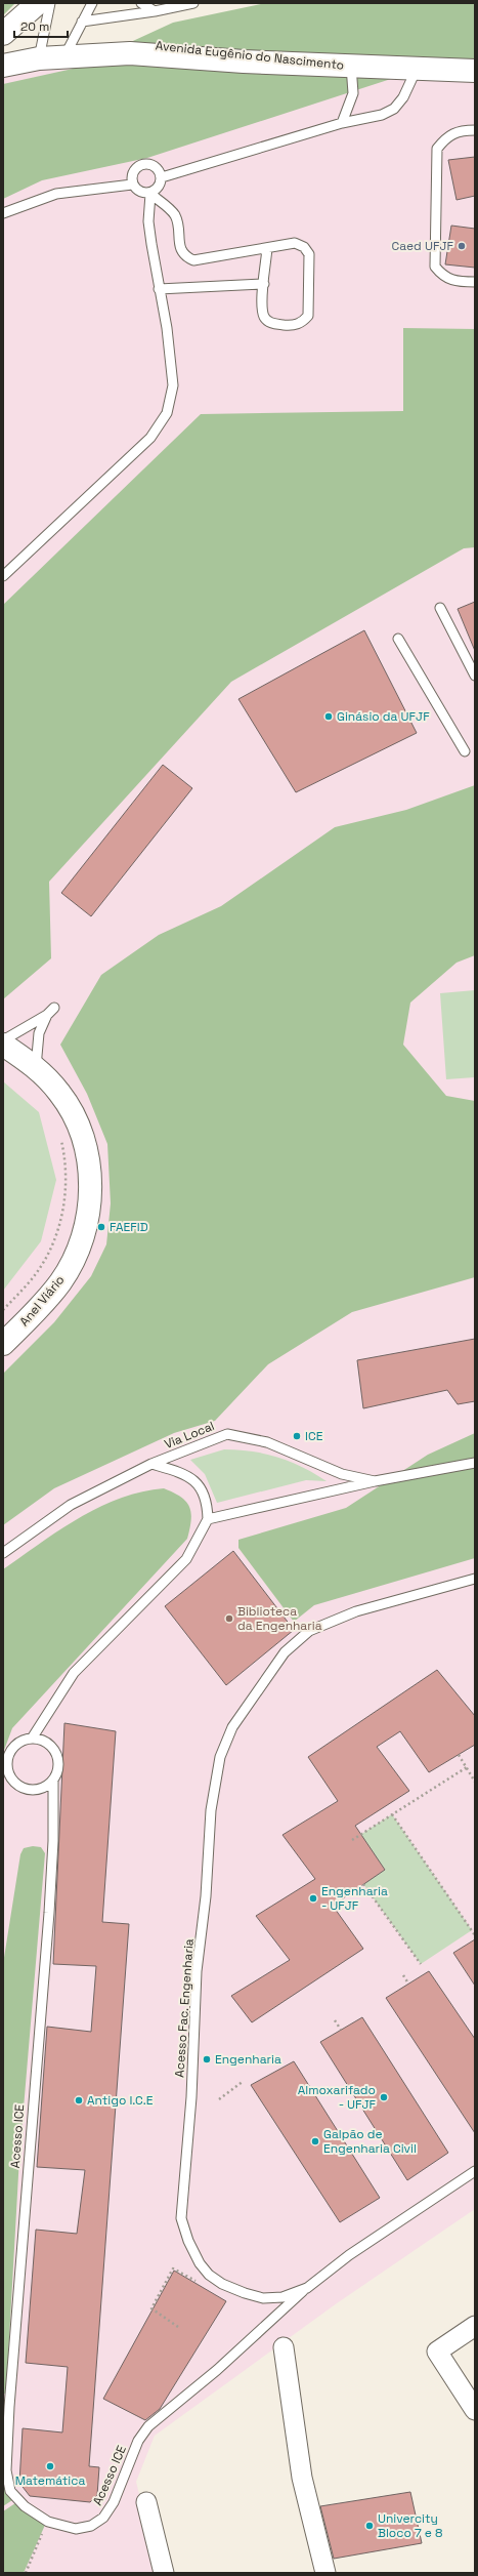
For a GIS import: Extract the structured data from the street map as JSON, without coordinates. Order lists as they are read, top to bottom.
{
  "streets": {
    "street": ["Avenida Eugênio do Nascimento", "Anel Viário"],
    "lane": ["Via Local", "Acesso Fac. Engenharia", "Acesso ICE"]
  },
  "crossings": [
    ["Acesso Fac. Engenharia", "Acesso ICE"]
  ],
  "places": [
    "Caed UFJF",
    "Ginásio da UFJF",
    "FAEFID",
    "ICE",
    "Biblioteca da Engenharia",
    "Engenharia - UFJF",
    "Engenharia",
    "Almoxarifado - UFJF",
    "Antigo I.C.E",
    "Galpão de Engenharia Civil",
    "Matemática",
    "Univercity Bloco 7 e 8"
  ],
  "scale_bar": "20 m"
}
